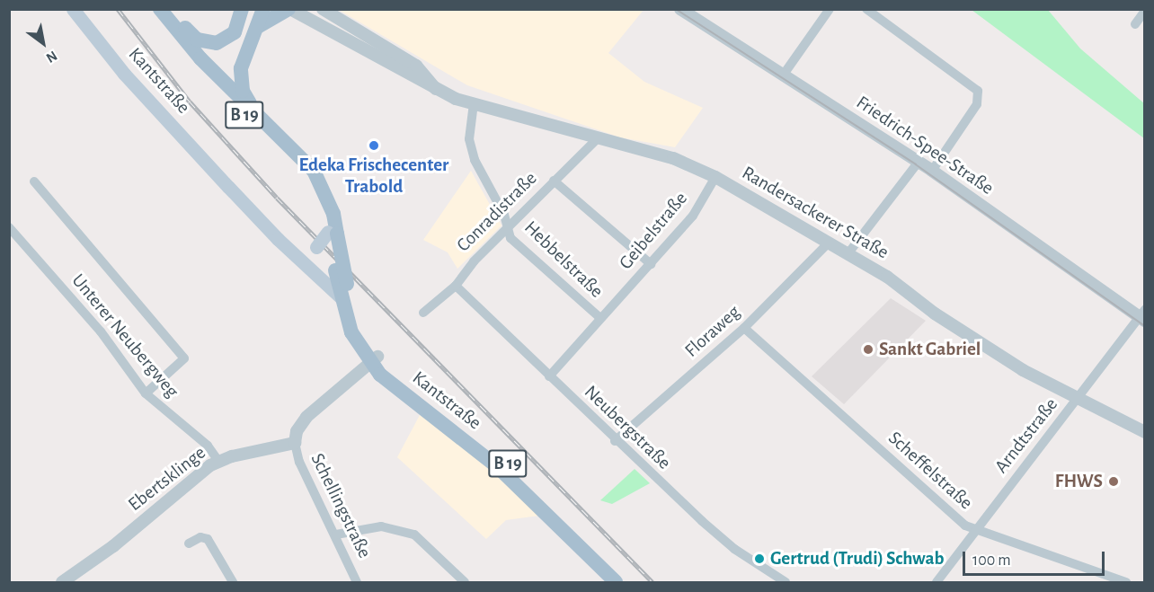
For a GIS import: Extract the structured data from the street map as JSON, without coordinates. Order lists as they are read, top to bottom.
{
  "streets": {
    "main road": ["Kantstraße", "B 19"],
    "street": [
      "Friedrich-Spee-Straße",
      "Conradistraße",
      "Randersackerer Straße",
      "Geibelstraße",
      "Hebbelstraße",
      "Floraweg",
      "Unterer Neubergweg",
      "Neubergstraße",
      "Arndtstraße",
      "Scheffelstraße",
      "Ebertsklinge",
      "Schellingstraße"
    ]
  },
  "crossings": [
    ["Kantstraße", "B 19"],
    ["Friedrich-Spee-Straße", "Arndtstraße"],
    ["Conradistraße", "Randersackerer Straße"],
    ["Conradistraße", "Hebbelstraße"],
    ["Conradistraße", "Neubergstraße"],
    ["Randersackerer Straße", "Geibelstraße"],
    ["Randersackerer Straße", "Hebbelstraße"],
    ["Randersackerer Straße", "Floraweg"],
    ["Randersackerer Straße", "Arndtstraße"],
    ["Geibelstraße", "Hebbelstraße"],
    ["Geibelstraße", "Neubergstraße"],
    ["Floraweg", "Neubergstraße"],
    ["Floraweg", "Scheffelstraße"],
    ["Unterer Neubergweg", "Ebertsklinge"],
    ["Arndtstraße", "Scheffelstraße"],
    ["Ebertsklinge", "Schellingstraße"]
  ],
  "places": [
    "Edeka Frischecenter Trabold",
    "Sankt Gabriel",
    "FHWS",
    "Gertrud (Trudi) Schwab"
  ],
  "scale_bar": "100 m",
  "north": "bottom right"
}
